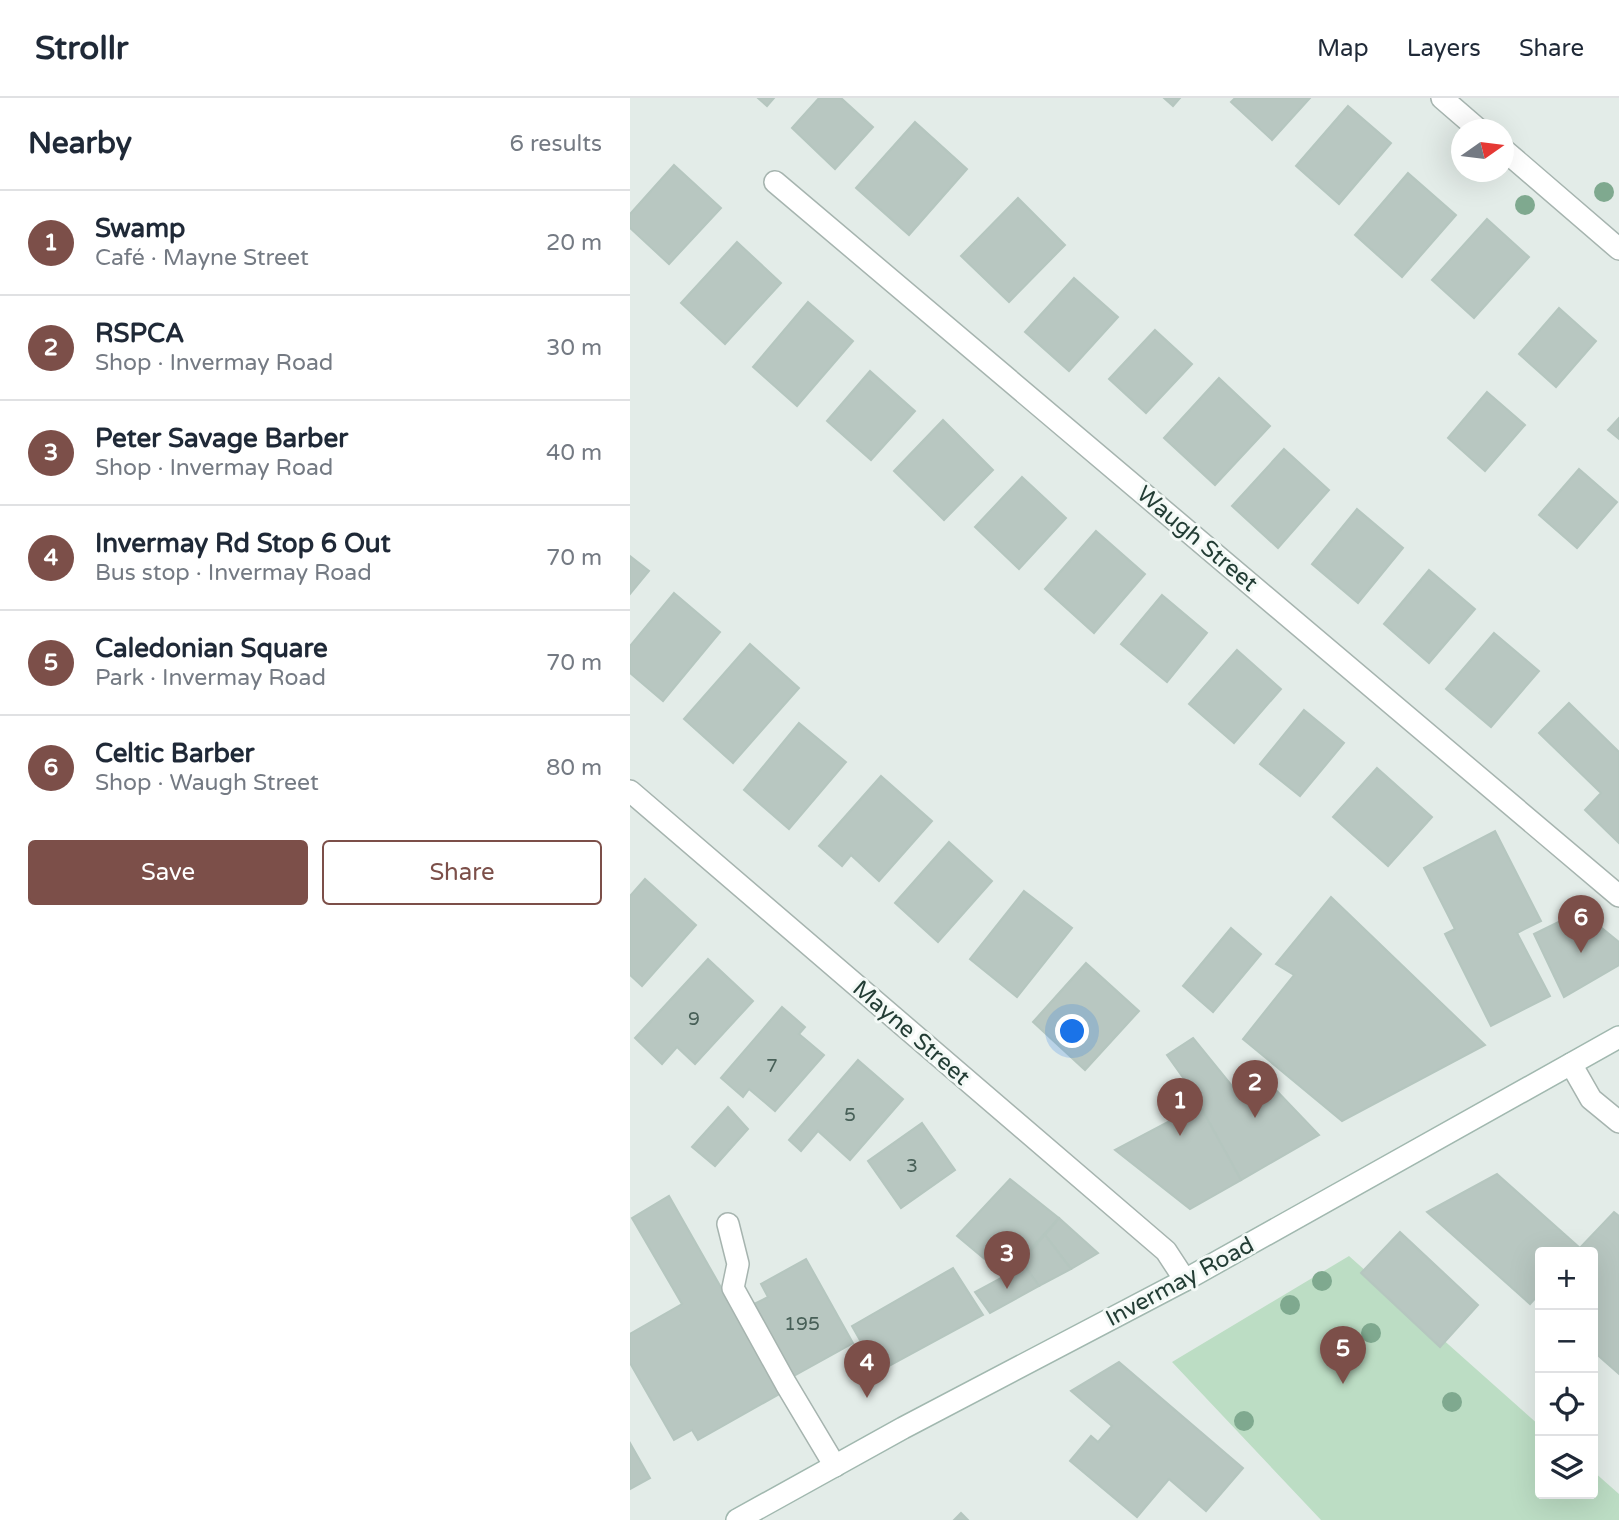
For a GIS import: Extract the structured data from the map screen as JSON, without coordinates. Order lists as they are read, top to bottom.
{
  "streets": {
    "street": ["Waugh Street", "Mayne Street", "Invermay Road"]
  },
  "crossings": [
    ["Mayne Street", "Invermay Road"]
  ],
  "house_numbers": [
    "9",
    "7",
    "5",
    "3",
    "195"
  ],
  "north": "right",
  "page": {
    "header": "Strollr",
    "nav": ["Map", "Layers", "Share"],
    "heading": ["Nearby", "6 results"],
    "list": [
      {
        "mark": "1",
        "name": "Swamp",
        "note": "Café · Mayne Street",
        "value": "20 m"
      },
      {
        "mark": "2",
        "name": "RSPCA",
        "note": "Shop · Invermay Road",
        "value": "30 m"
      },
      {
        "mark": "3",
        "name": "Peter Savage Barber",
        "note": "Shop · Invermay Road",
        "value": "40 m"
      },
      {
        "mark": "4",
        "name": "Invermay Rd Stop 6 Out",
        "note": "Bus stop · Invermay Road",
        "value": "70 m"
      },
      {
        "mark": "5",
        "name": "Caledonian Square",
        "note": "Park · Invermay Road",
        "value": "70 m"
      },
      {
        "mark": "6",
        "name": "Celtic Barber",
        "note": "Shop · Waugh Street",
        "value": "80 m"
      }
    ],
    "buttons": ["Save", "Share"],
    "pins": [
      "6",
      "2",
      "1",
      "3",
      "5",
      "4"
    ],
    "map_buttons": ["+", "−"]
  }
}
